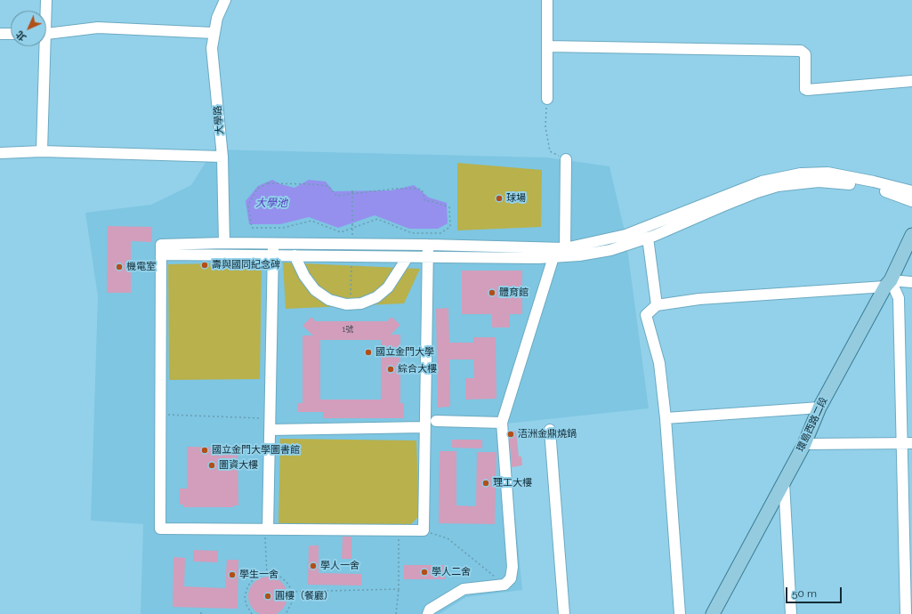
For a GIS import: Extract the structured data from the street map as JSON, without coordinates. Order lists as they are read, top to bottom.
{
  "streets": {
    "main road": ["環島西路二段"],
    "street": ["大學路"]
  },
  "water": ["大學池"],
  "places": [
    "球場",
    "壽與國同紀念碑",
    "機電室",
    "體育館",
    "國立金門大學",
    "綜合大樓",
    "浯洲金鼎燒鍋",
    "國立金門大學圖書館",
    "圖資大樓",
    "理工大樓",
    "學人一舍",
    "學人二舍",
    "學生一舍",
    "圓樓（餐廳）"
  ],
  "house_numbers": ["1號"],
  "scale_bar": "50 m",
  "north": "bottom left"
}
